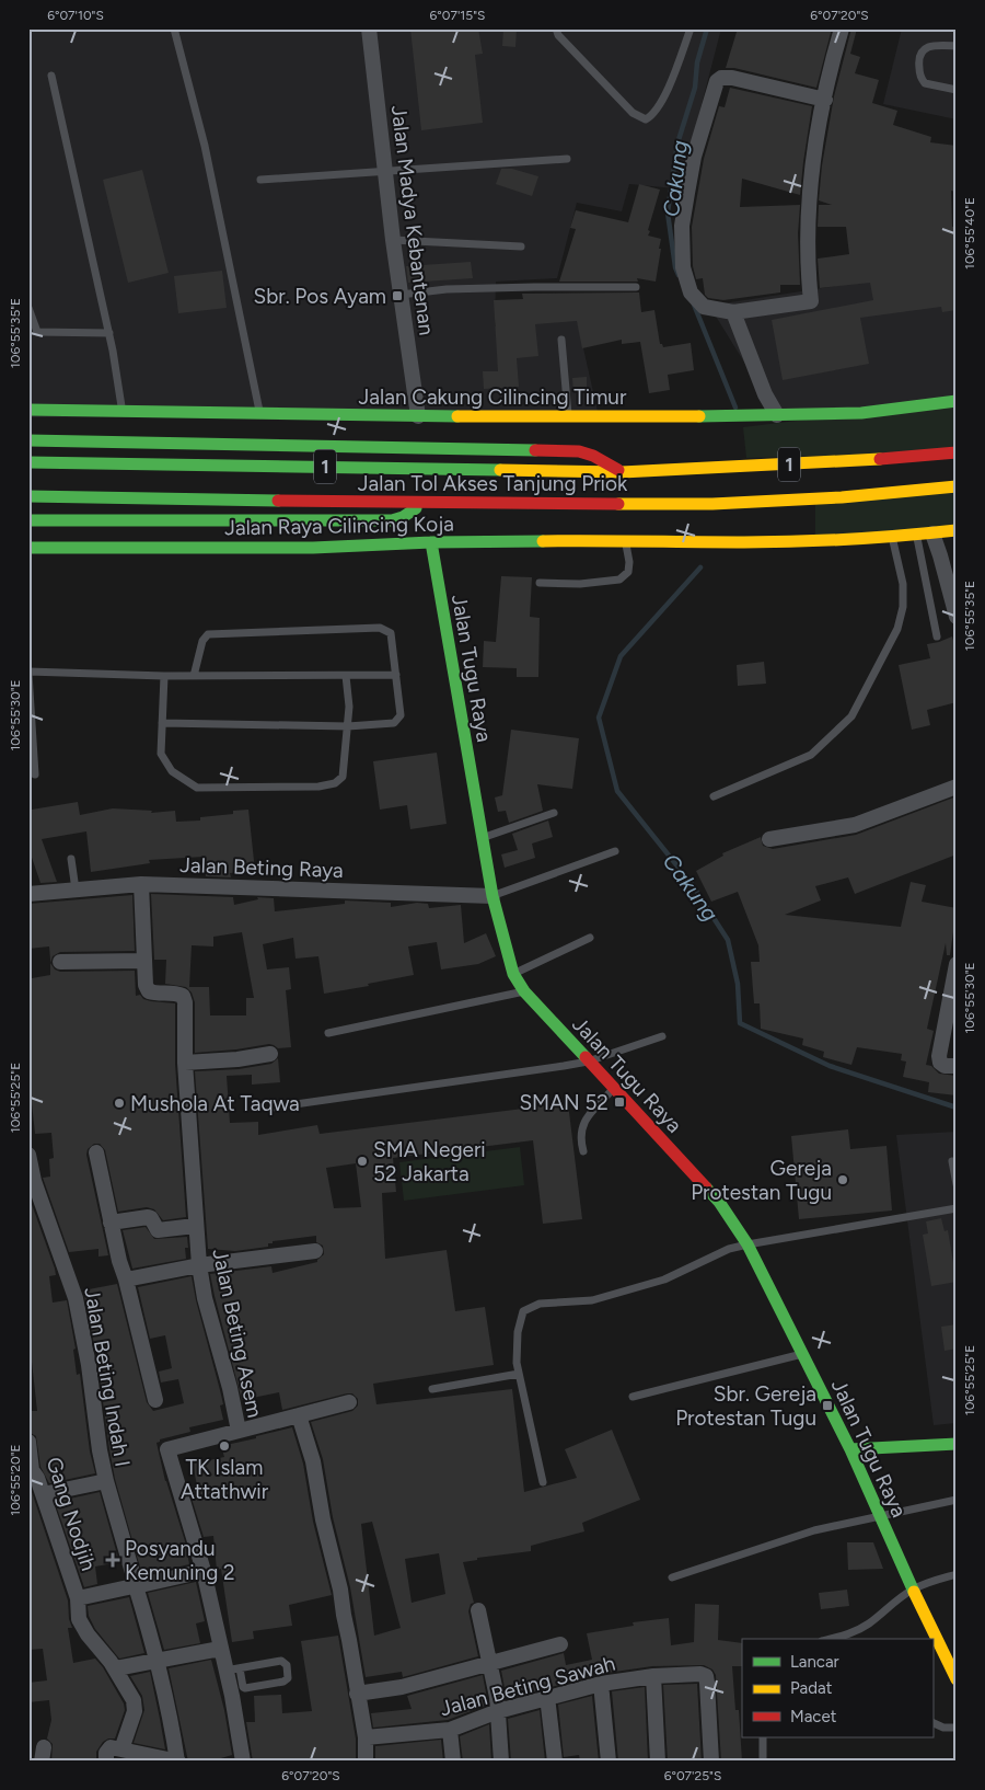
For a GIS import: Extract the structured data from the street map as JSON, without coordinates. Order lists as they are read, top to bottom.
{
  "streets": {
    "main road": [
      "Jalan Cakung Cilincing Timur",
      "1",
      "Jalan Tol Akses Tanjung Priok",
      "Jalan Raya Cilincing Koja",
      "Jalan Tugu Raya"
    ],
    "street": [
      "Jalan Madya Kebantenan",
      "Jalan Beting Raya",
      "Jalan Beting Asem",
      "Jalan Beting Indah I",
      "Gang Nodjih",
      "Jalan Beting Sawah"
    ]
  },
  "crossings": [
    ["Jalan Madya Kebantenan", "Jalan Cakung Cilincing Timur"],
    ["Jalan Raya Cilincing Koja", "Jalan Tugu Raya"],
    ["Jalan Tugu Raya", "Jalan Beting Raya"],
    ["Jalan Beting Raya", "Jalan Beting Asem"]
  ],
  "water": ["Cakung"],
  "places": {
    "transit": ["Sbr. Pos Ayam", "SMAN 52", "Sbr. Gereja Protestan Tugu"],
    "other": [
      "Mushola At Taqwa",
      "SMA Negeri 52 Jakarta",
      "Gereja Protestan Tugu",
      "TK Islam Attathwir"
    ],
    "health": ["Posyandu Kemuning 2"]
  },
  "legend": ["Lancar", "Padat", "Macet"],
  "coordinates": [
    "6°07'10\"S",
    "6°07'15\"S",
    "6°07'20\"S",
    "106°55'40\"E",
    "106°55'35\"E",
    "106°55'30\"E",
    "106°55'25\"E",
    "106°55'20\"E",
    "6°07'25\"S"
  ]
}
